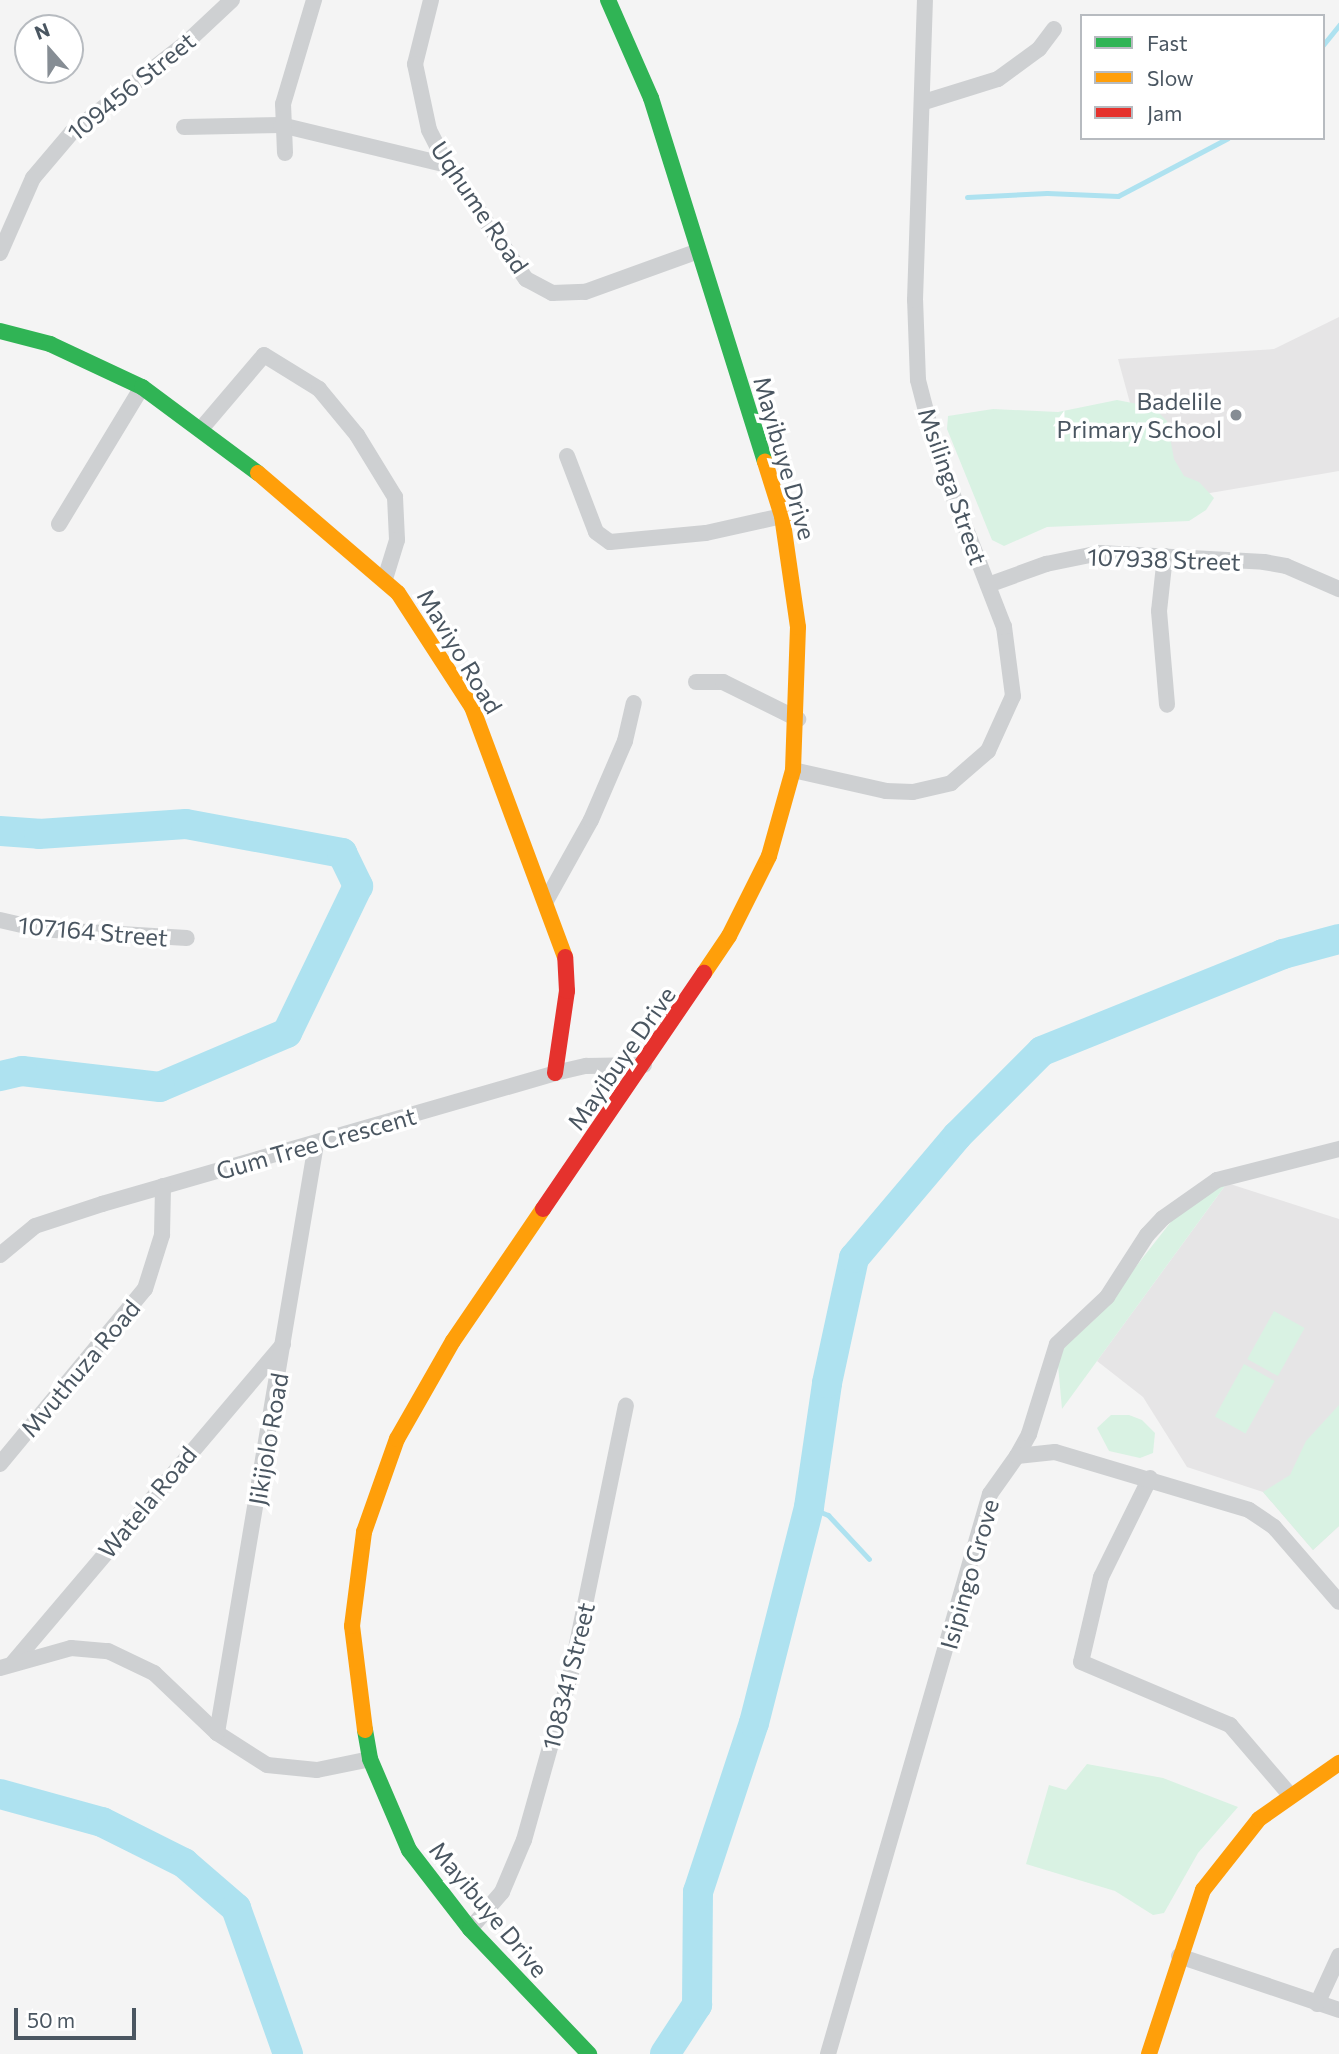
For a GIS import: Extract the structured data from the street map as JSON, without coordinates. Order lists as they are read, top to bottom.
{
  "streets": {
    "street": [
      "109456 Street",
      "Uqhume Road",
      "Mayibuye Drive",
      "Msilinga Street",
      "107938 Street",
      "Maviyo Road",
      "107164 Street",
      "Gum Tree Crescent",
      "Mvuthuza Road",
      "Jikijolo Road",
      "Watela Road",
      "Isipingo Grove",
      "108341 Street"
    ]
  },
  "crossings": [
    ["Uqhume Road", "Mayibuye Drive"],
    ["Mayibuye Drive", "Msilinga Street"],
    ["Mayibuye Drive", "Gum Tree Crescent"],
    ["Mayibuye Drive", "108341 Street"],
    ["Msilinga Street", "107938 Street"],
    ["Maviyo Road", "Gum Tree Crescent"],
    ["Gum Tree Crescent", "Mvuthuza Road"],
    ["Gum Tree Crescent", "Jikijolo Road"],
    ["Jikijolo Road", "Watela Road"]
  ],
  "places": ["Badelile Primary School"],
  "legend": ["Fast", "Slow", "Jam"],
  "scale_bar": "50 m",
  "north": "top"
}
